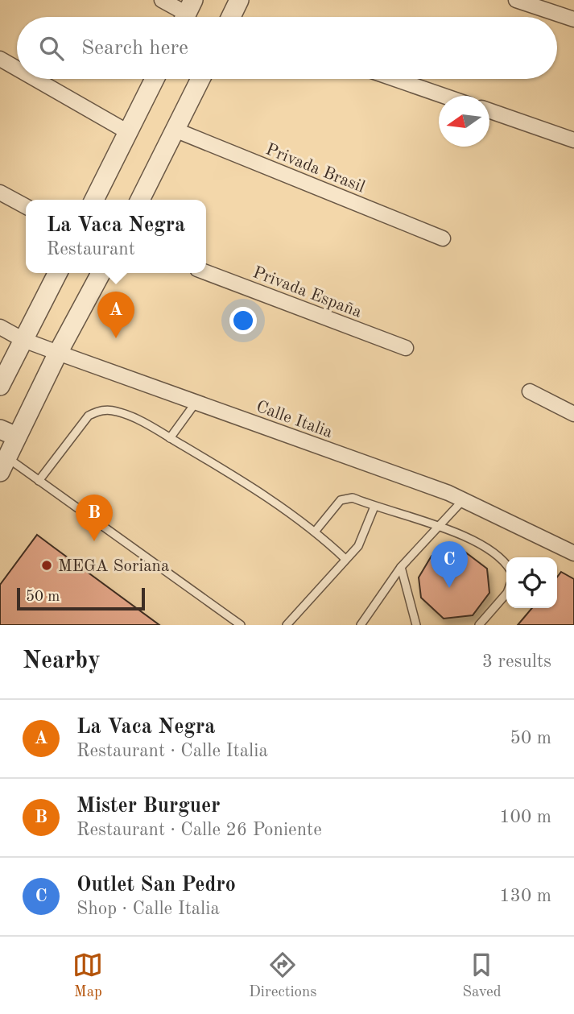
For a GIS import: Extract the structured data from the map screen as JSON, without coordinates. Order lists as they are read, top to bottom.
{
  "streets": {
    "street": ["Privada Brasil", "Privada España", "Calle Italia"]
  },
  "places": ["MEGA Soriana"],
  "scale_bar": "50 m",
  "north": "left",
  "page": {
    "search": "Search here",
    "popup": ["La Vaca Negra", "Restaurant"],
    "pins": ["A", "B", "C"],
    "scale": "50 m",
    "heading": ["Nearby", "3 results"],
    "list": [
      {
        "mark": "A",
        "name": "La Vaca Negra",
        "note": "Restaurant · Calle Italia",
        "value": "50 m"
      },
      {
        "mark": "B",
        "name": "Mister Burguer",
        "note": "Restaurant · Calle 26 Poniente",
        "value": "100 m"
      },
      {
        "mark": "C",
        "name": "Outlet San Pedro",
        "note": "Shop · Calle Italia",
        "value": "130 m"
      }
    ],
    "nav": ["Map", "Directions", "Saved"]
  }
}
